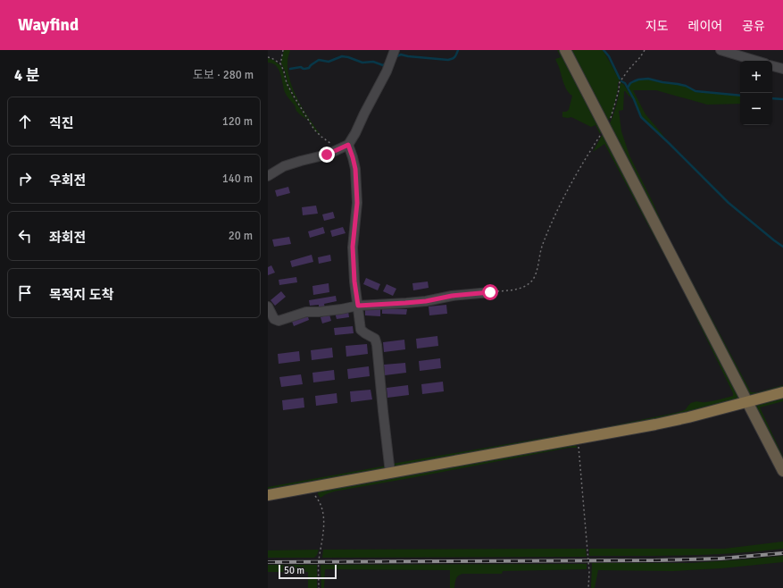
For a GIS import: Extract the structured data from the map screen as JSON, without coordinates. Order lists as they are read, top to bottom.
{
  "scale_bar": "50 m",
  "page": {
    "header": "Wayfind",
    "nav": ["지도", "레이어", "공유"],
    "heading": ["4 분", "도보 · 280 m"],
    "map_buttons": ["+", "−"],
    "list": [
      ["직진", "120 m"],
      ["우회전", "140 m"],
      ["좌회전", "20 m"],
      "목적지 도착"
    ],
    "scale": "50 m"
  }
}
